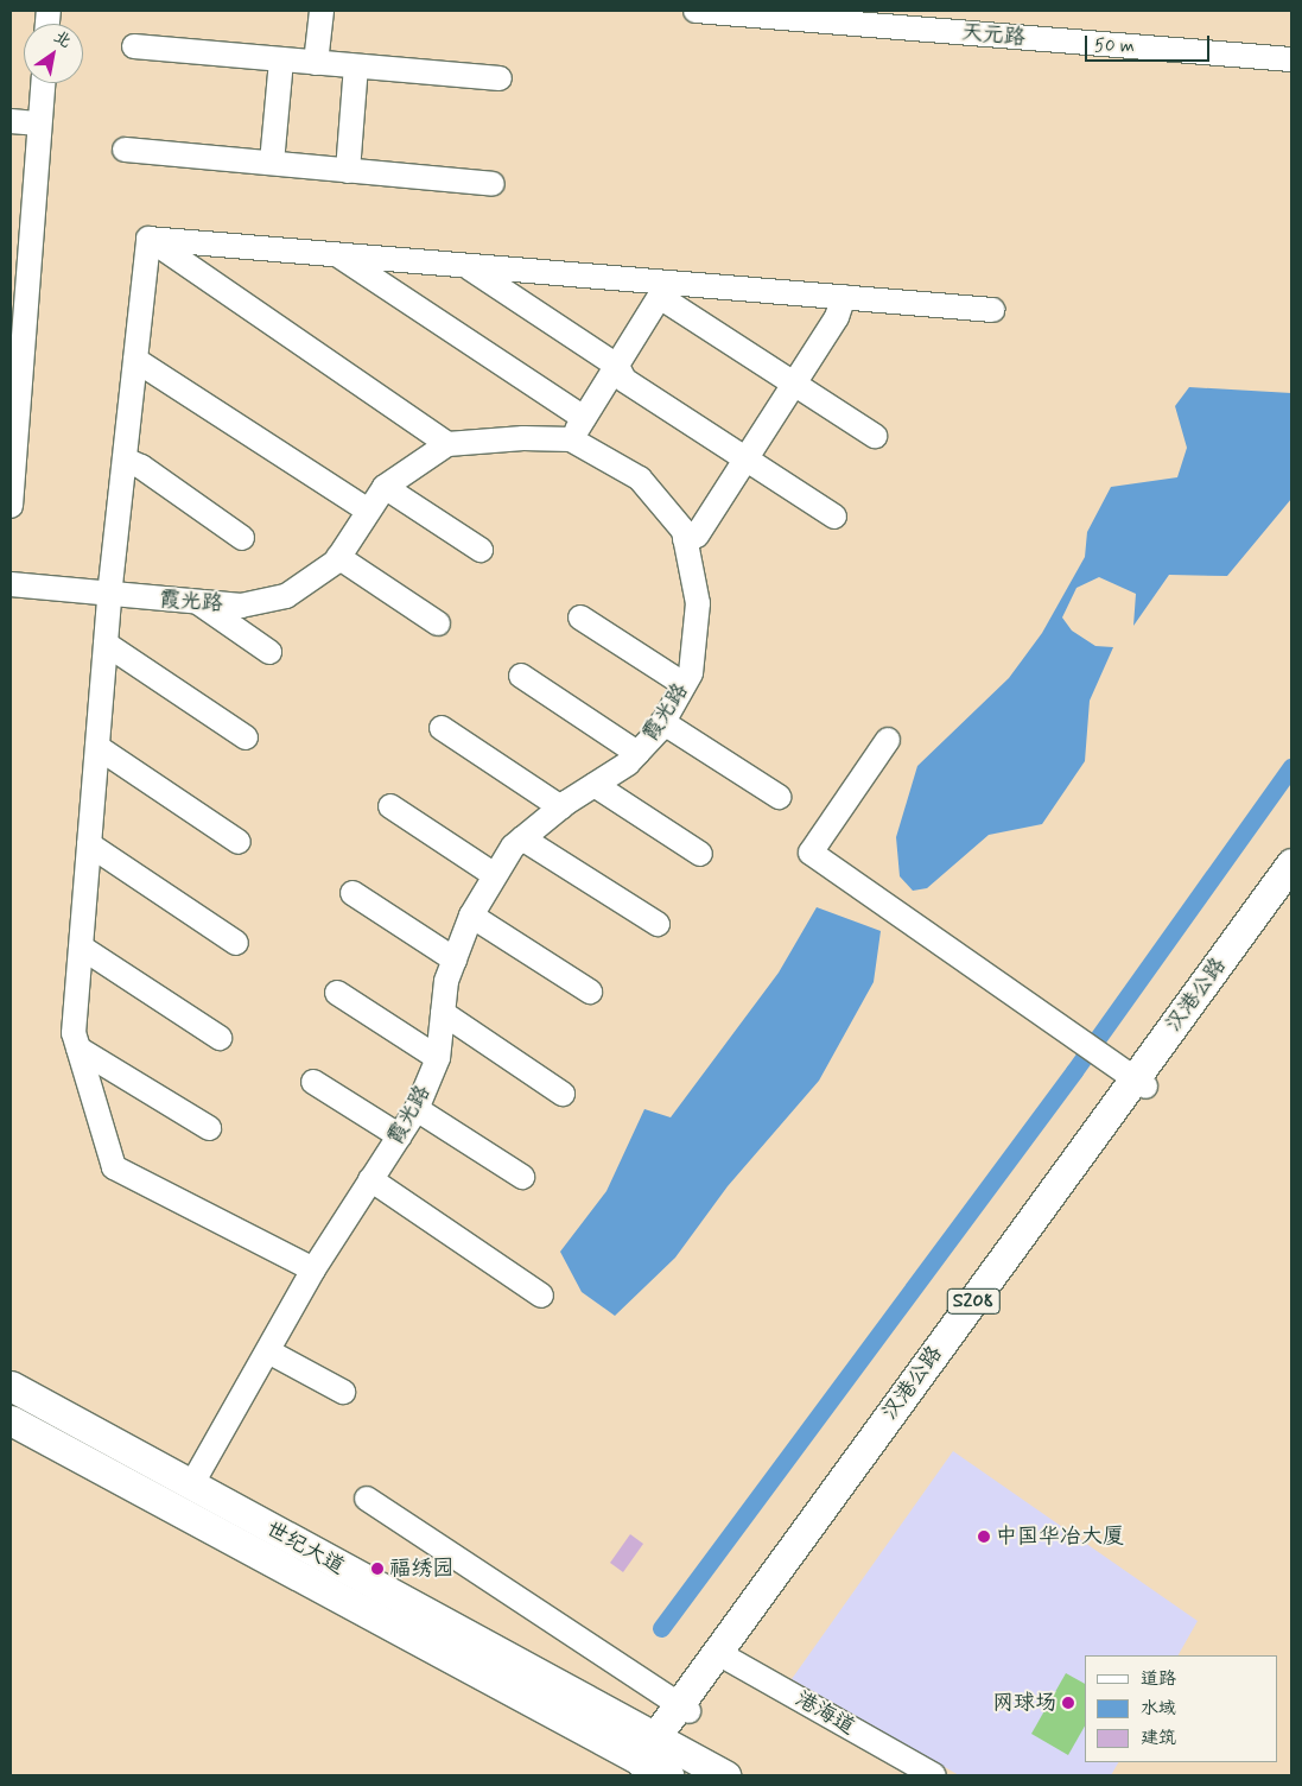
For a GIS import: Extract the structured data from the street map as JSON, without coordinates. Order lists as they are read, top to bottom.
{
  "streets": {
    "main road": ["汉港公路", "S208", "世纪大道"],
    "street": ["天元路", "霞光路", "港海道"]
  },
  "crossings": [
    ["霞光路", "世纪大道"],
    ["汉港公路", "世纪大道"],
    ["汉港公路", "港海道"]
  ],
  "places": ["中国华冶大厦", "福绣园", "网球场"],
  "legend": ["道路", "水域", "建筑"],
  "scale_bar": "50 m",
  "north": "top right"
}
